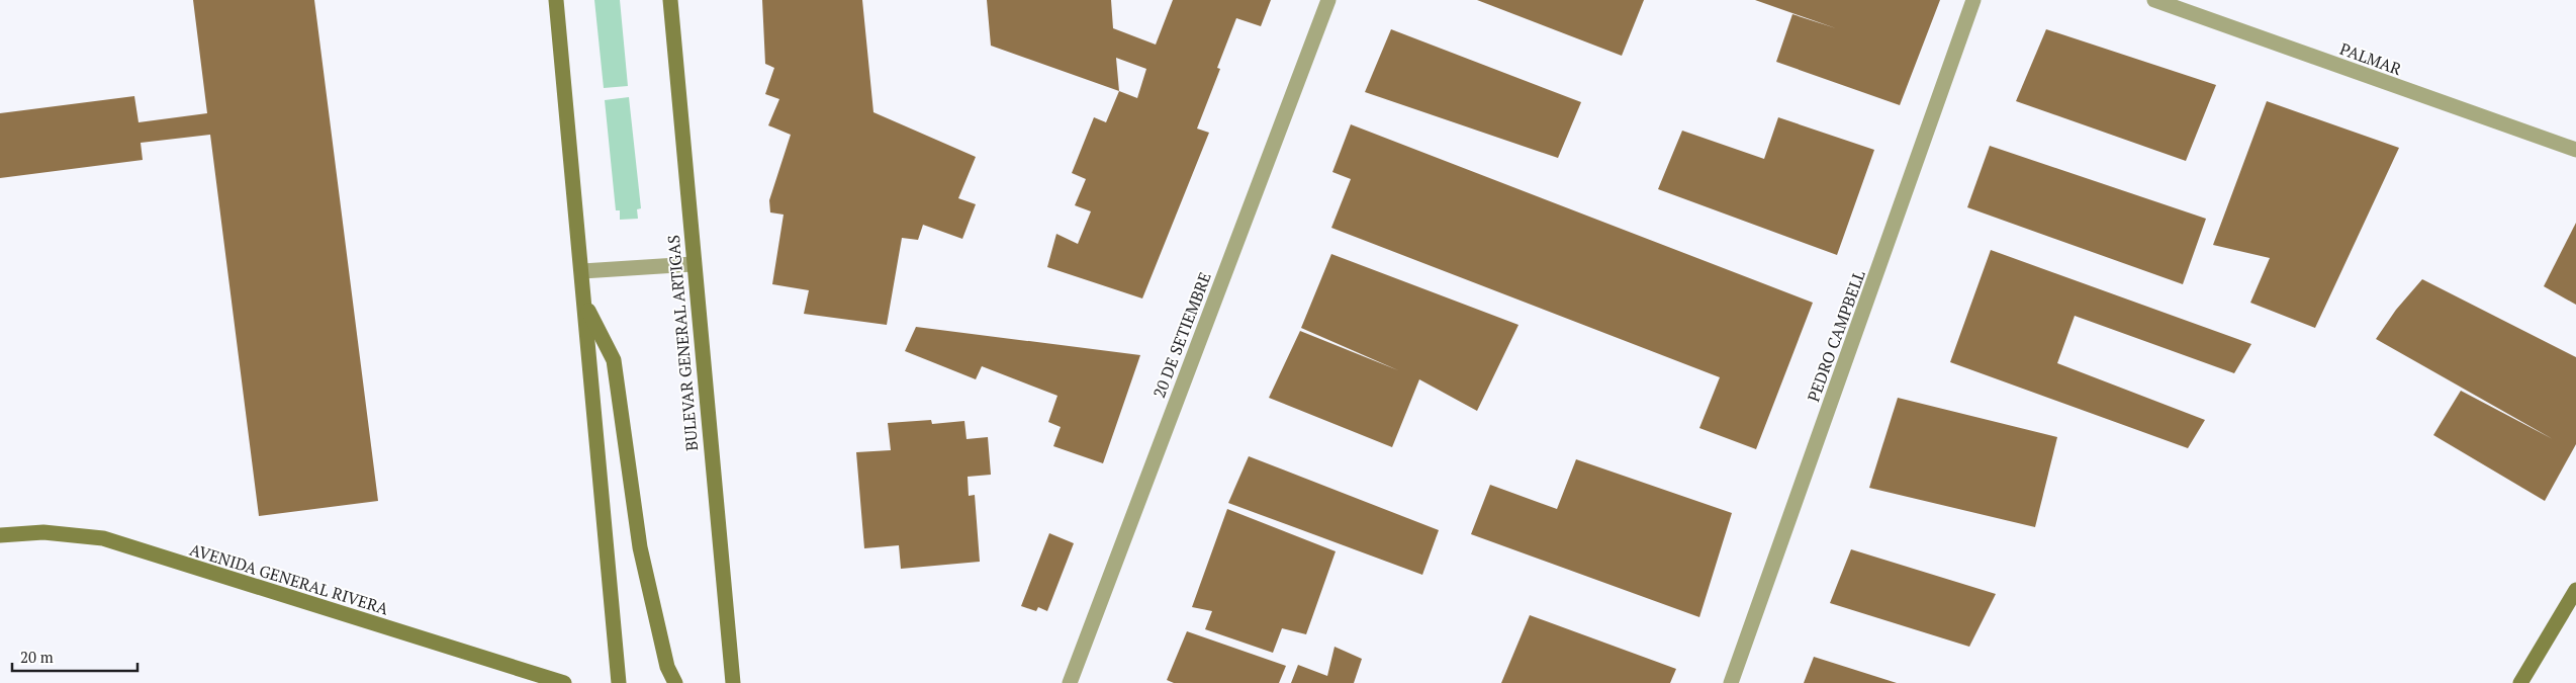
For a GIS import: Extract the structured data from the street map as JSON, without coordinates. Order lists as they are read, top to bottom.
{
  "streets": {
    "main road": ["BULEVAR GENERAL ARTIGAS", "AVENIDA GENERAL RIVERA"],
    "street": ["PALMAR", "20 DE SETIEMBRE", "PEDRO CAMPBELL"]
  },
  "scale_bar": "20 m"
}
